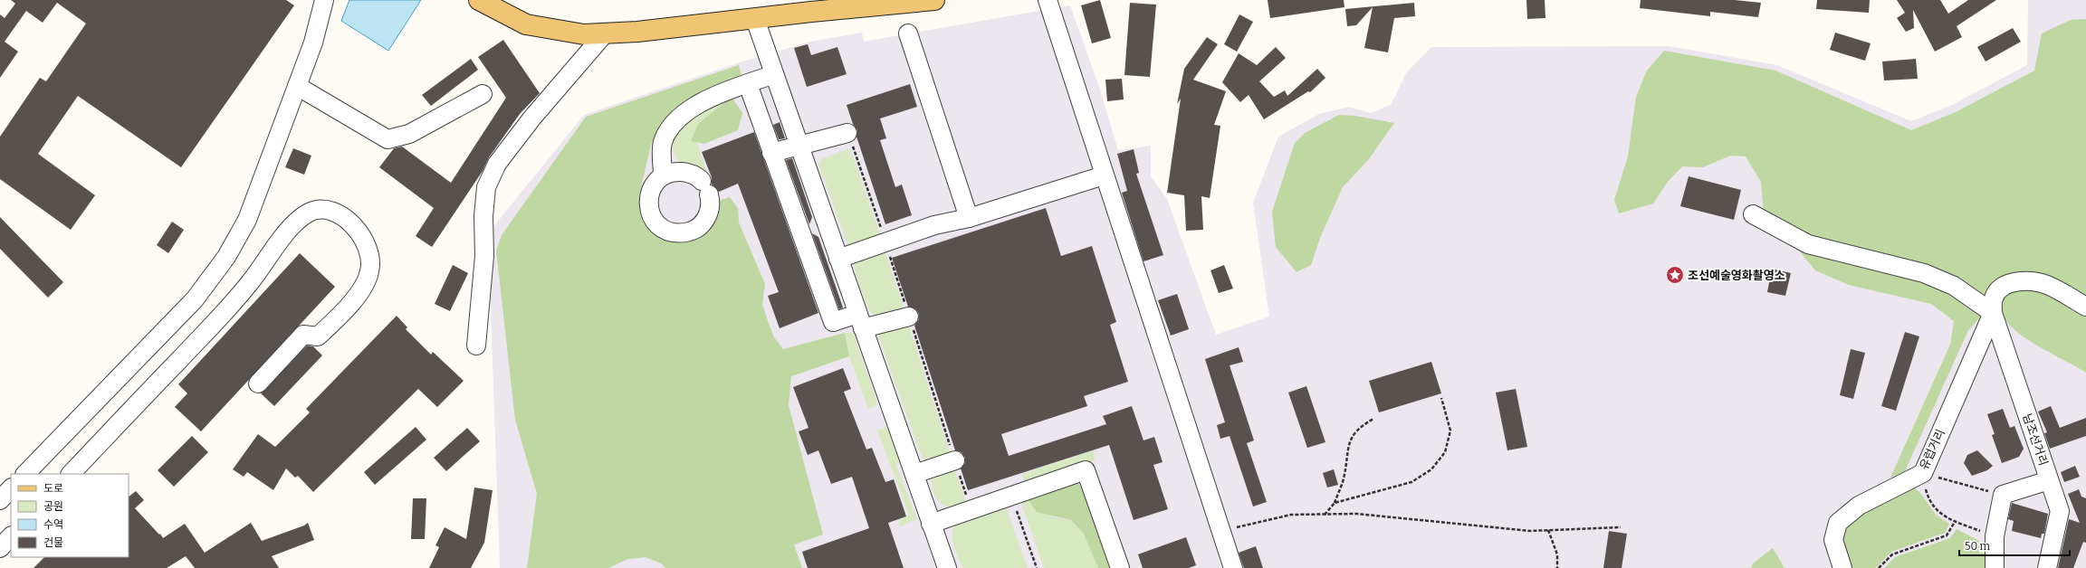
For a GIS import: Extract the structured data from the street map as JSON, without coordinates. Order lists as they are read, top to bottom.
{
  "streets": {
    "street": ["남조선거리", "유럽거리"]
  },
  "crossings": [
    ["남조선거리", "유럽거리"]
  ],
  "places": {
    "place": ["조선예술영화촬영소"]
  },
  "legend": [
    "도로",
    "공원",
    "수역",
    "건물"
  ],
  "scale_bar": "50 m"
}
